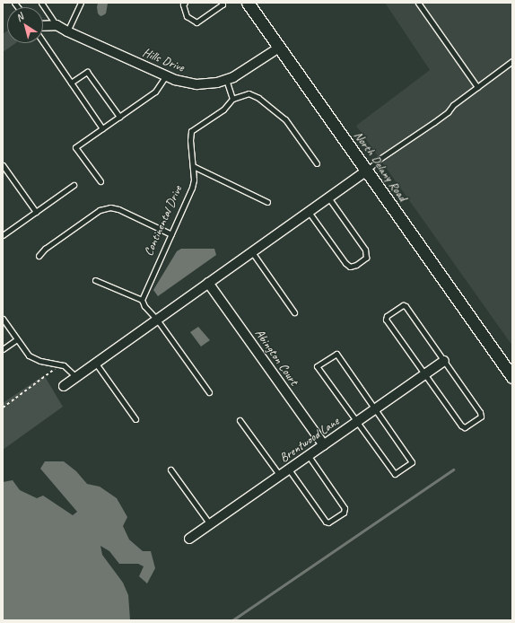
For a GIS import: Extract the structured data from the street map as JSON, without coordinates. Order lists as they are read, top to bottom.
{
  "streets": {
    "street": [
      "Hills Drive",
      "North Delany Road",
      "Abington Court",
      "Brentwood Lane"
    ],
    "lane": ["Continental Drive"]
  },
  "crossings": [
    ["Hills Drive", "North Delany Road"],
    ["Abington Court", "Brentwood Lane"]
  ],
  "north": "top left"
}
